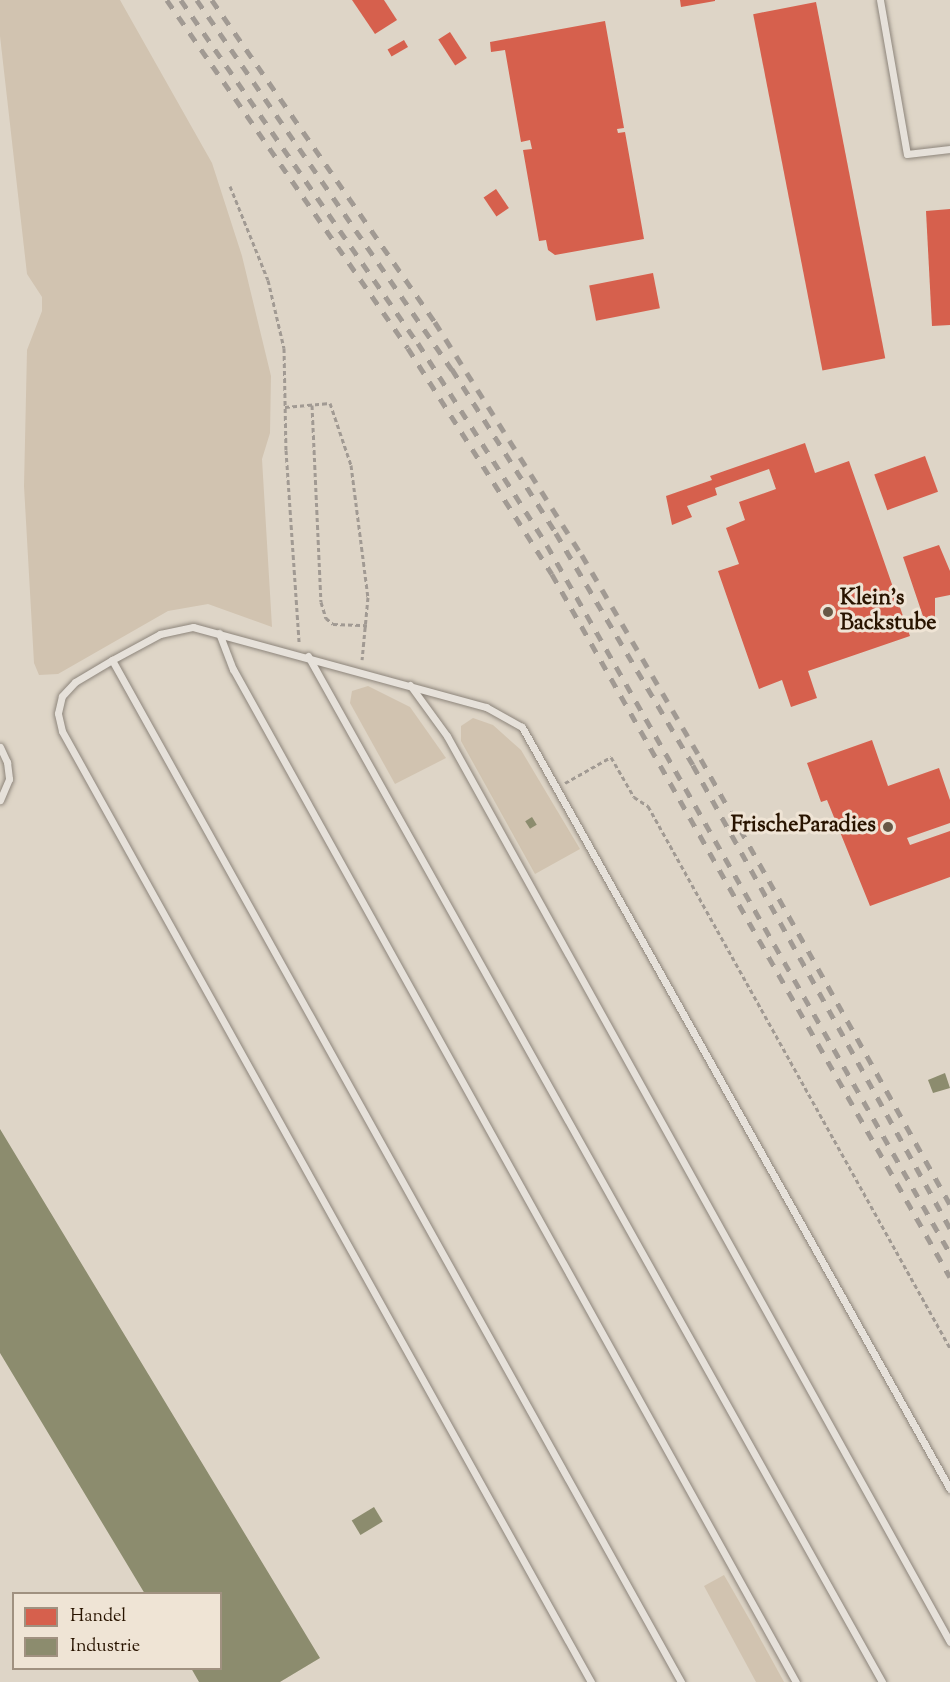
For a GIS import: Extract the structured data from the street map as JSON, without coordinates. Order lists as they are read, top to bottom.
{
  "places": ["Klein's Backstube", "FrischeParadies"],
  "legend": ["Handel", "Industrie"]
}
